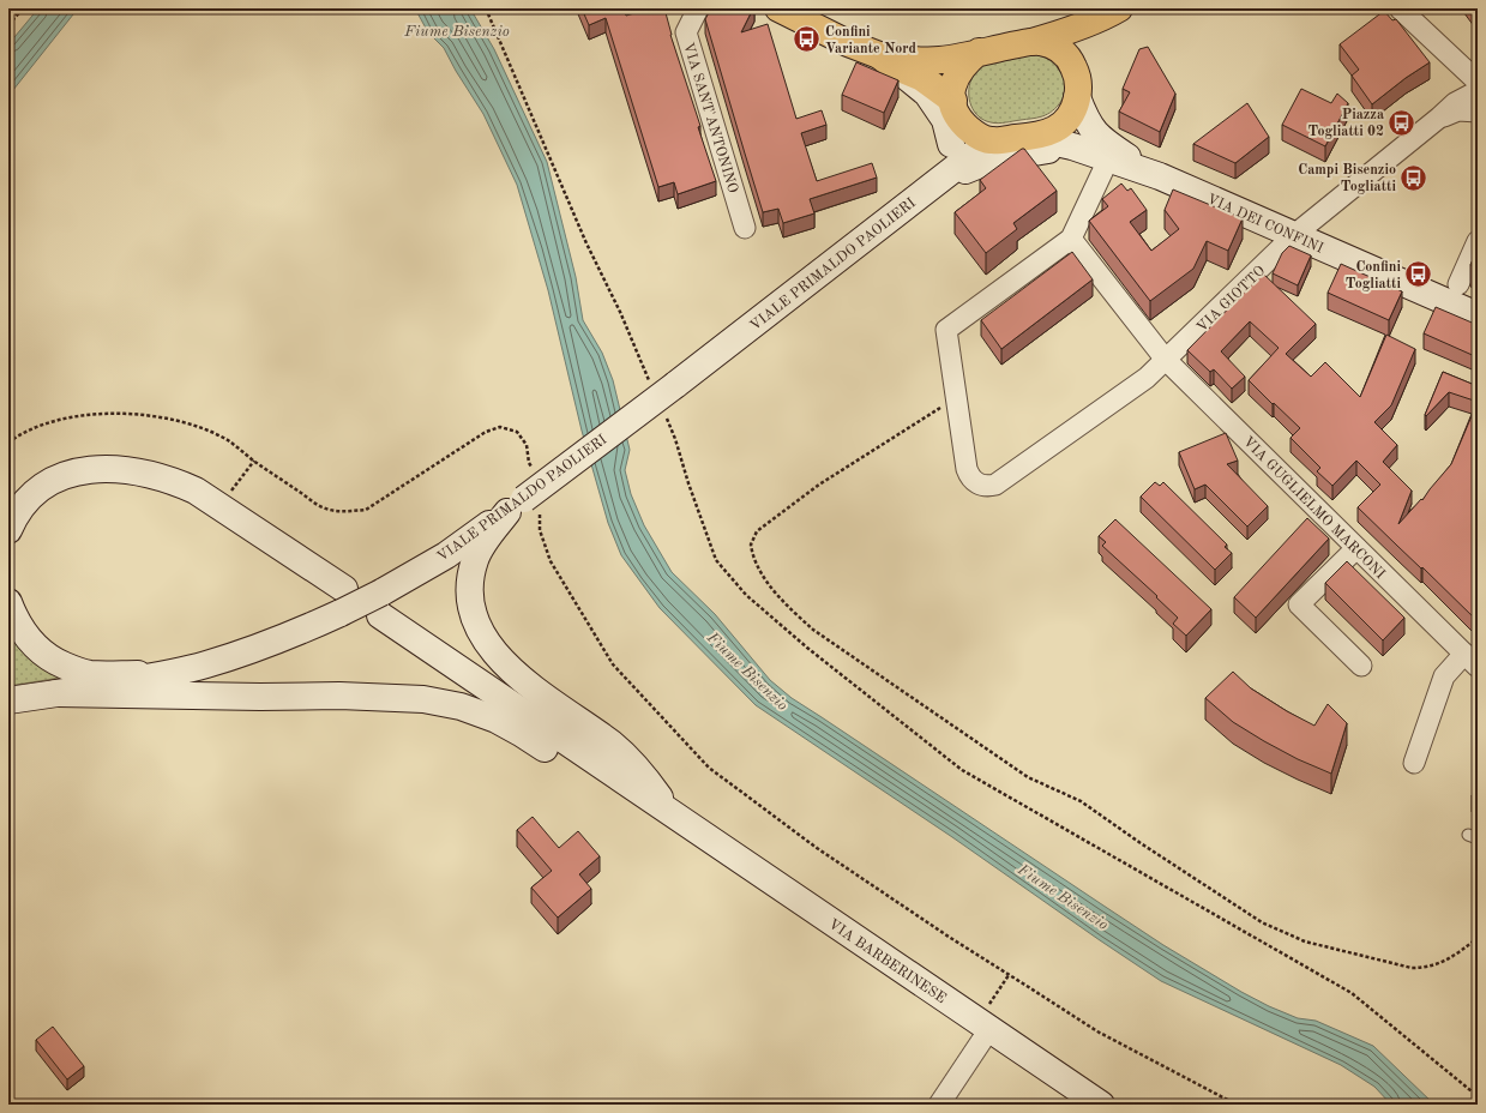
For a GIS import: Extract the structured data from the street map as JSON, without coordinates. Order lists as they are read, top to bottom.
{
  "streets": {
    "main road": ["VIA DEI CONFINI", "VIALE PRIMALDO PAOLIERI", "VIA BARBERINESE"],
    "street": ["VIA SANT'ANTONINO", "VIA GIOTTO", "VIA GUGLIELMO MARCONI"]
  },
  "crossings": [
    ["VIA DEI CONFINI", "VIALE PRIMALDO PAOLIERI"],
    ["VIA DEI CONFINI", "VIA GIOTTO"],
    ["VIA GIOTTO", "VIA GUGLIELMO MARCONI"]
  ],
  "water": ["Fiume Bisenzio"],
  "places": {
    "bus stop": [
      "Confini Variante Nord",
      "Piazza Togliatti 02",
      "Campi Bisenzio Togliatti",
      "Confini Togliatti"
    ]
  }
}
